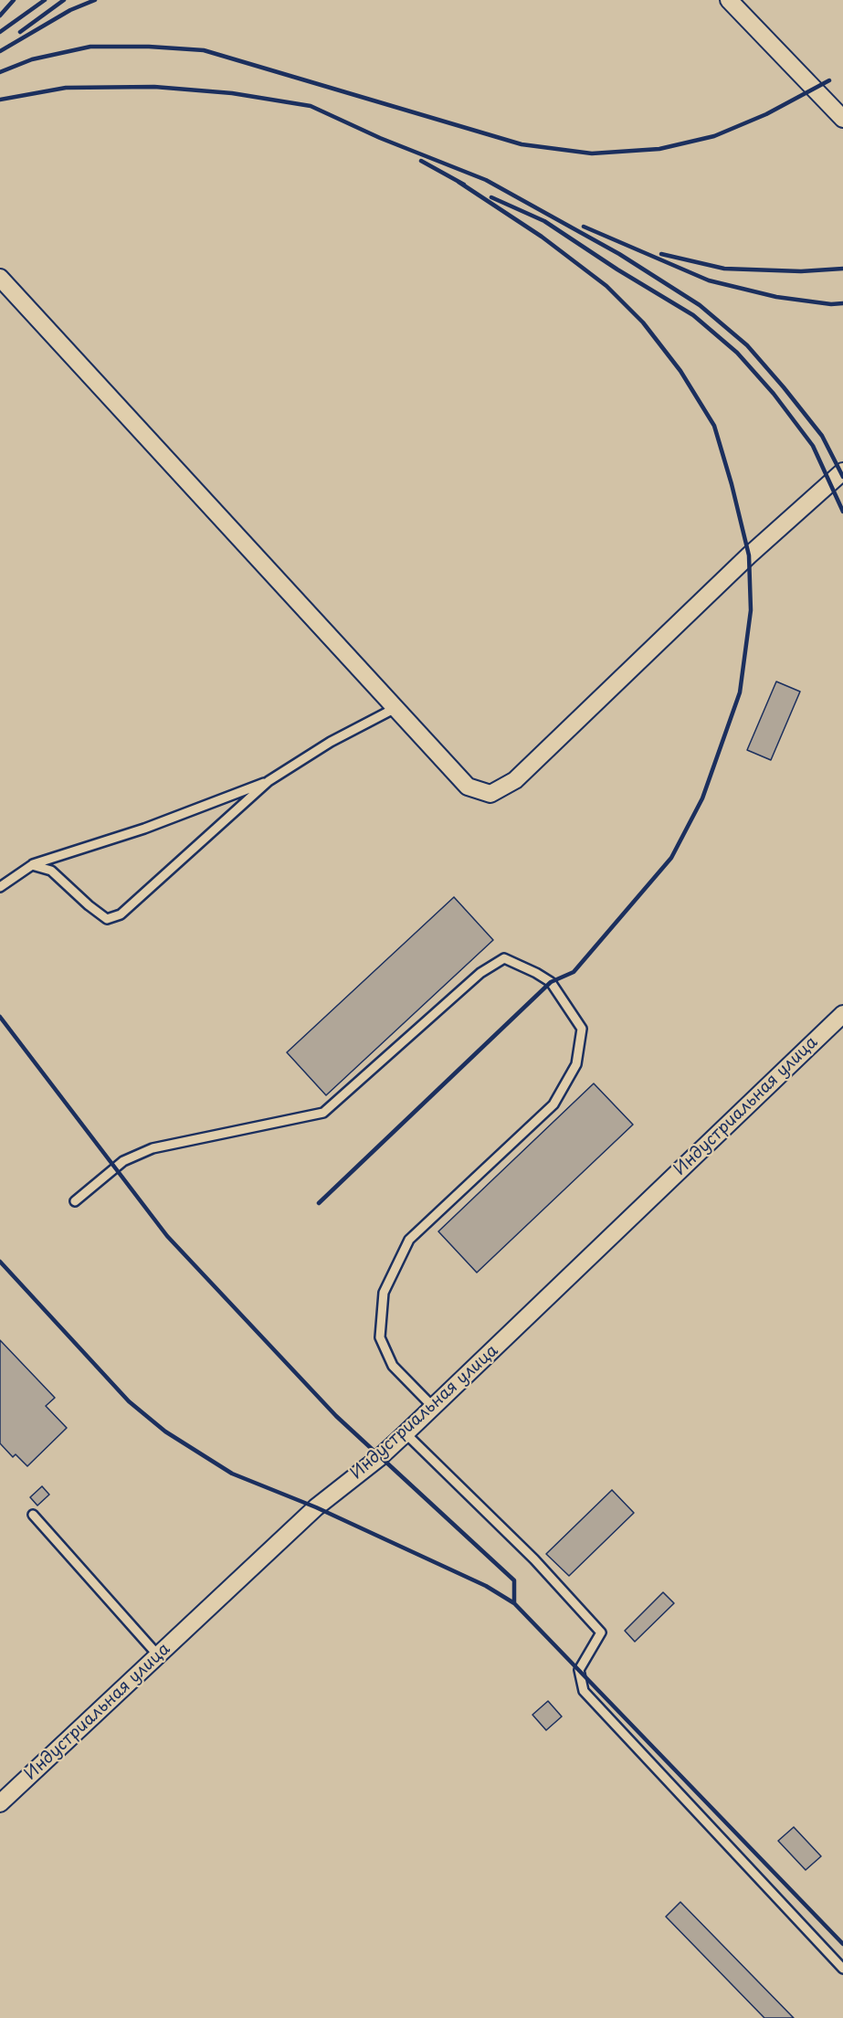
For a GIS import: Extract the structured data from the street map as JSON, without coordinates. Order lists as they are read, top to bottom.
{
  "streets": {
    "street": ["Индустриальная улица"]
  }
}
